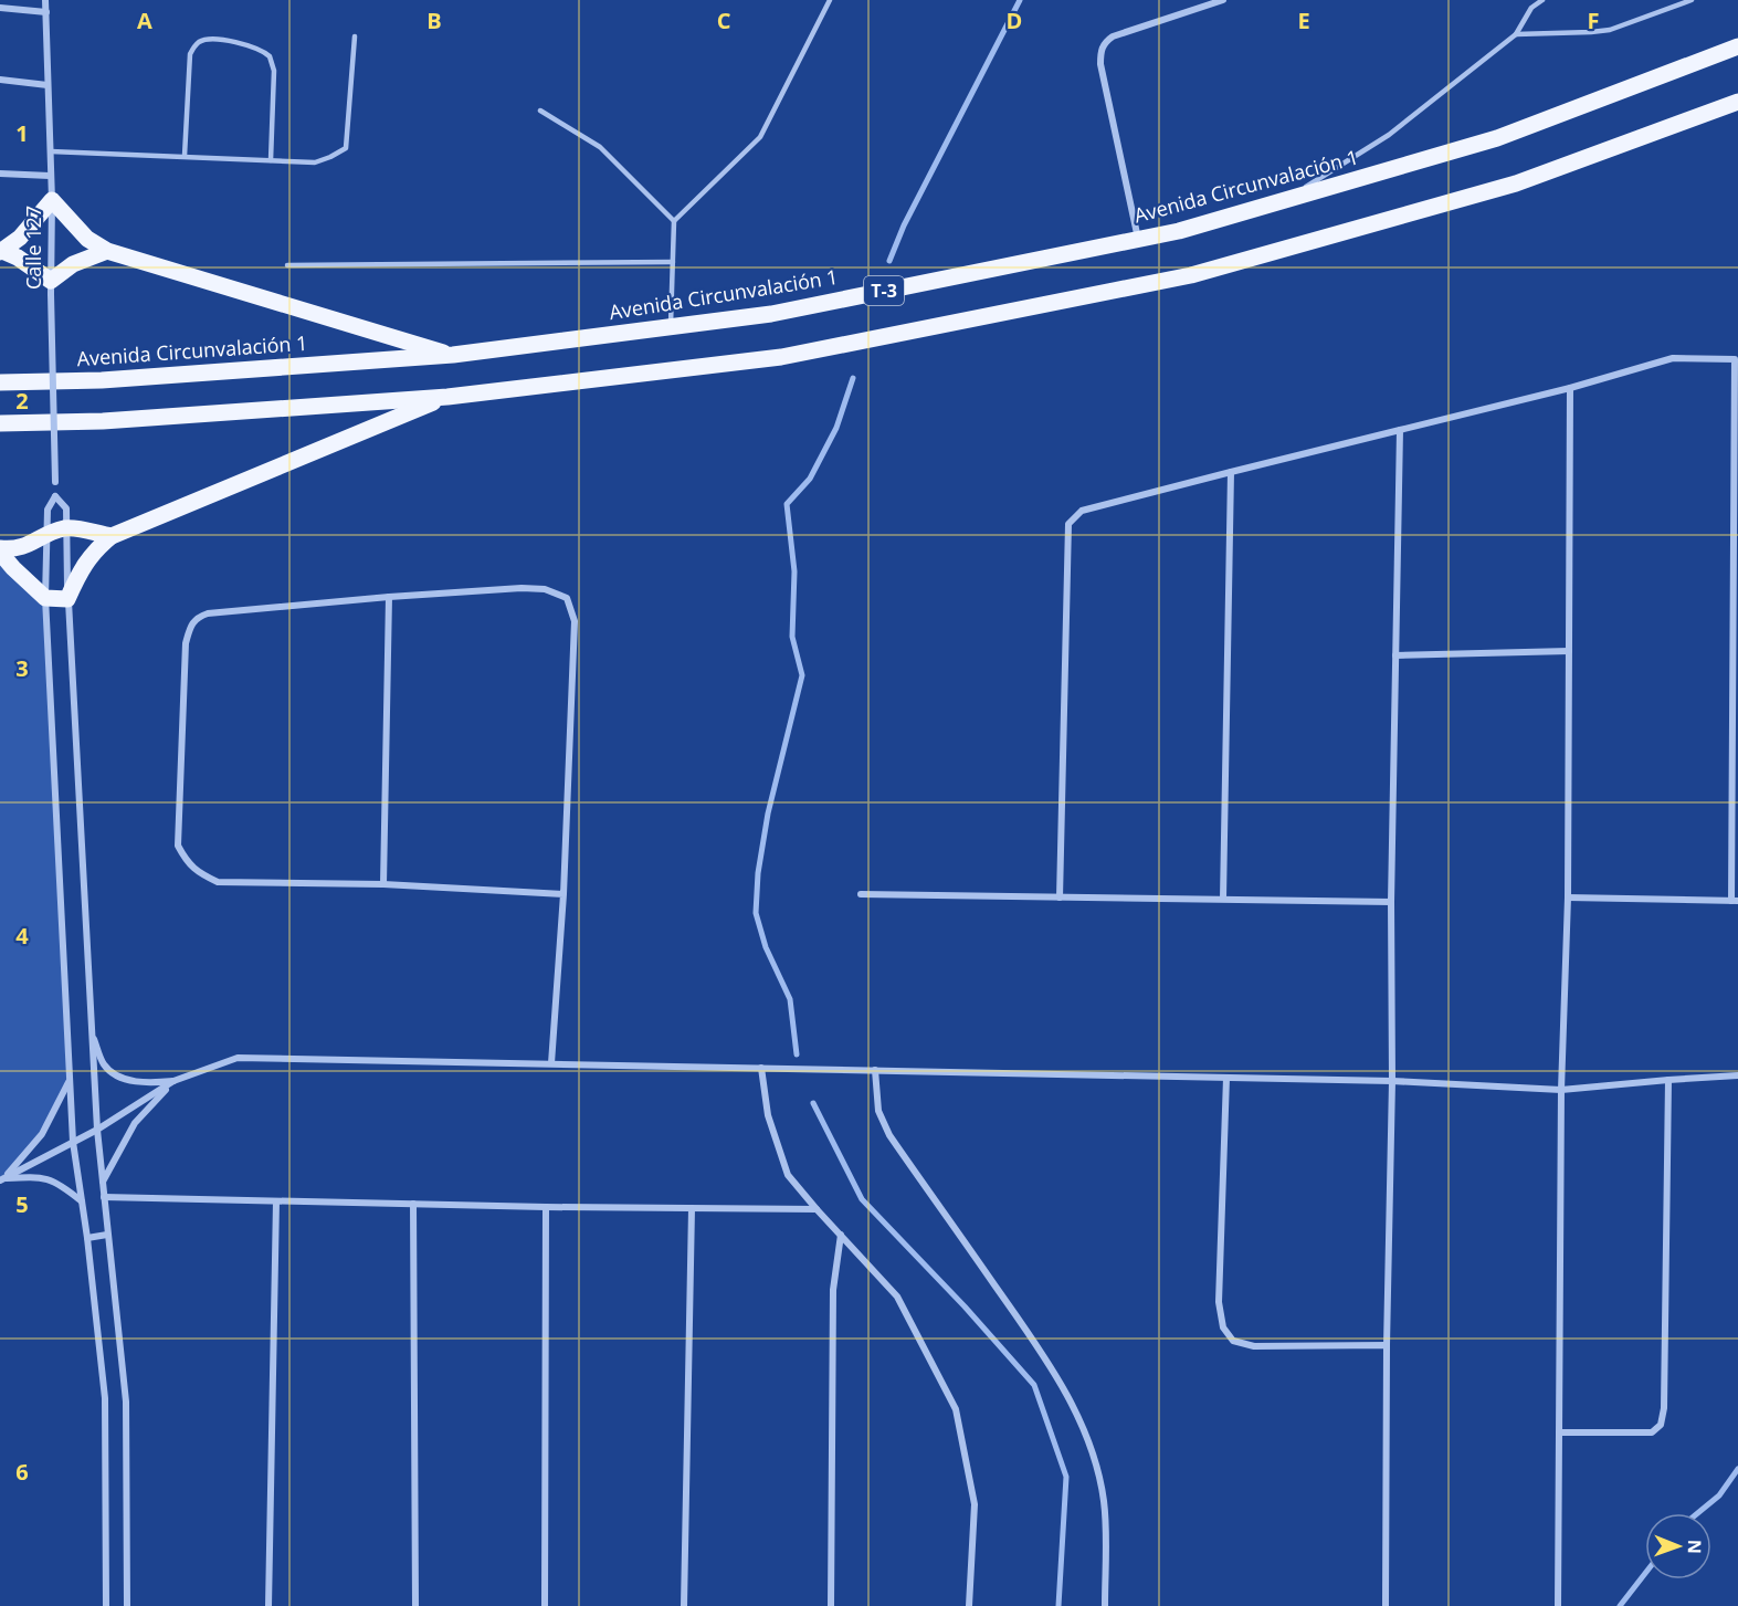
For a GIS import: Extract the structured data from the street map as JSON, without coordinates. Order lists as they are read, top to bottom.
{
  "streets": {
    "main road": ["Avenida Circunvalación 1", "T-3"],
    "street": ["Calle 127"]
  },
  "north": "right",
  "grid": {
    "columns": [
      "A",
      "B",
      "C",
      "D",
      "E",
      "F"
    ],
    "rows": [
      "1",
      "2",
      "3",
      "4",
      "5",
      "6"
    ]
  }
}
